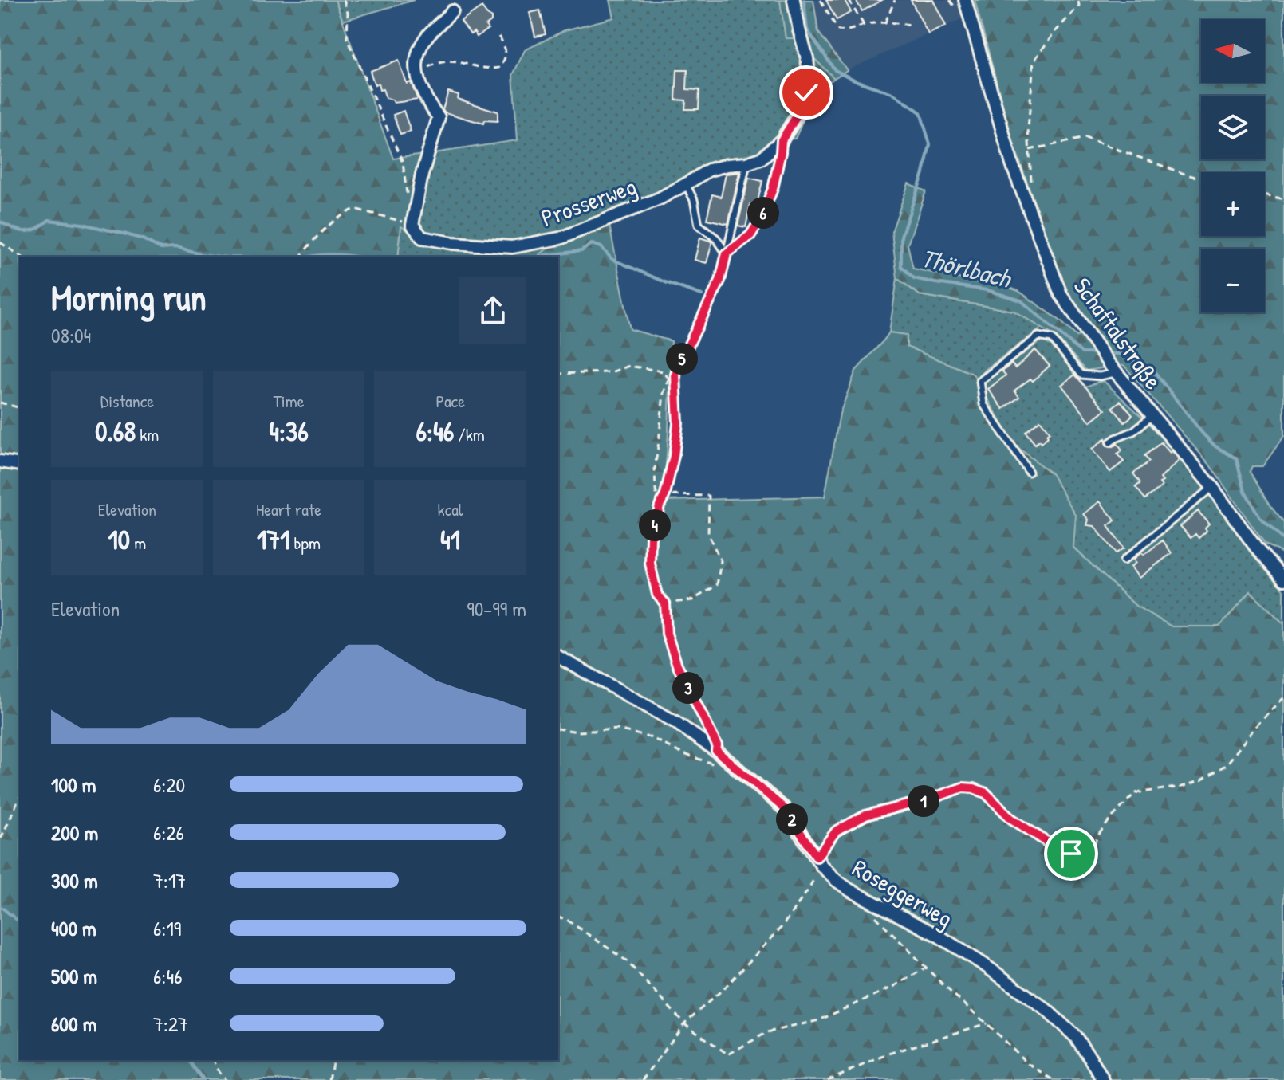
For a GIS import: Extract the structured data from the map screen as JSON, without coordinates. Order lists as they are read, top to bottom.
{
  "streets": {
    "street": ["Prosserweg", "Schaftalstraße", "Roseggerweg"]
  },
  "water": ["Thörlbach"],
  "north": "left",
  "page": {
    "map_buttons": ["+", "−"],
    "pins": [
      "6",
      "5",
      "4",
      "3",
      "1",
      "2"
    ],
    "heading": ["Morning run", "08:04"],
    "stats": [
      ["Distance", "0.68 km"],
      ["Time", "4:36"],
      ["Pace", "6:46 /km"],
      ["Elevation", "10 m"],
      ["Heart rate", "171 bpm"],
      ["kcal", "41"]
    ],
    "chart": ["Elevation", "90–99 m"],
    "list": [
      {
        "name": "100 m",
        "note": "6:20"
      },
      {
        "name": "200 m",
        "note": "6:26"
      },
      {
        "name": "300 m",
        "note": "7:17"
      },
      {
        "name": "400 m",
        "note": "6:19"
      },
      {
        "name": "500 m",
        "note": "6:46"
      },
      {
        "name": "600 m",
        "note": "7:27"
      }
    ]
  }
}
